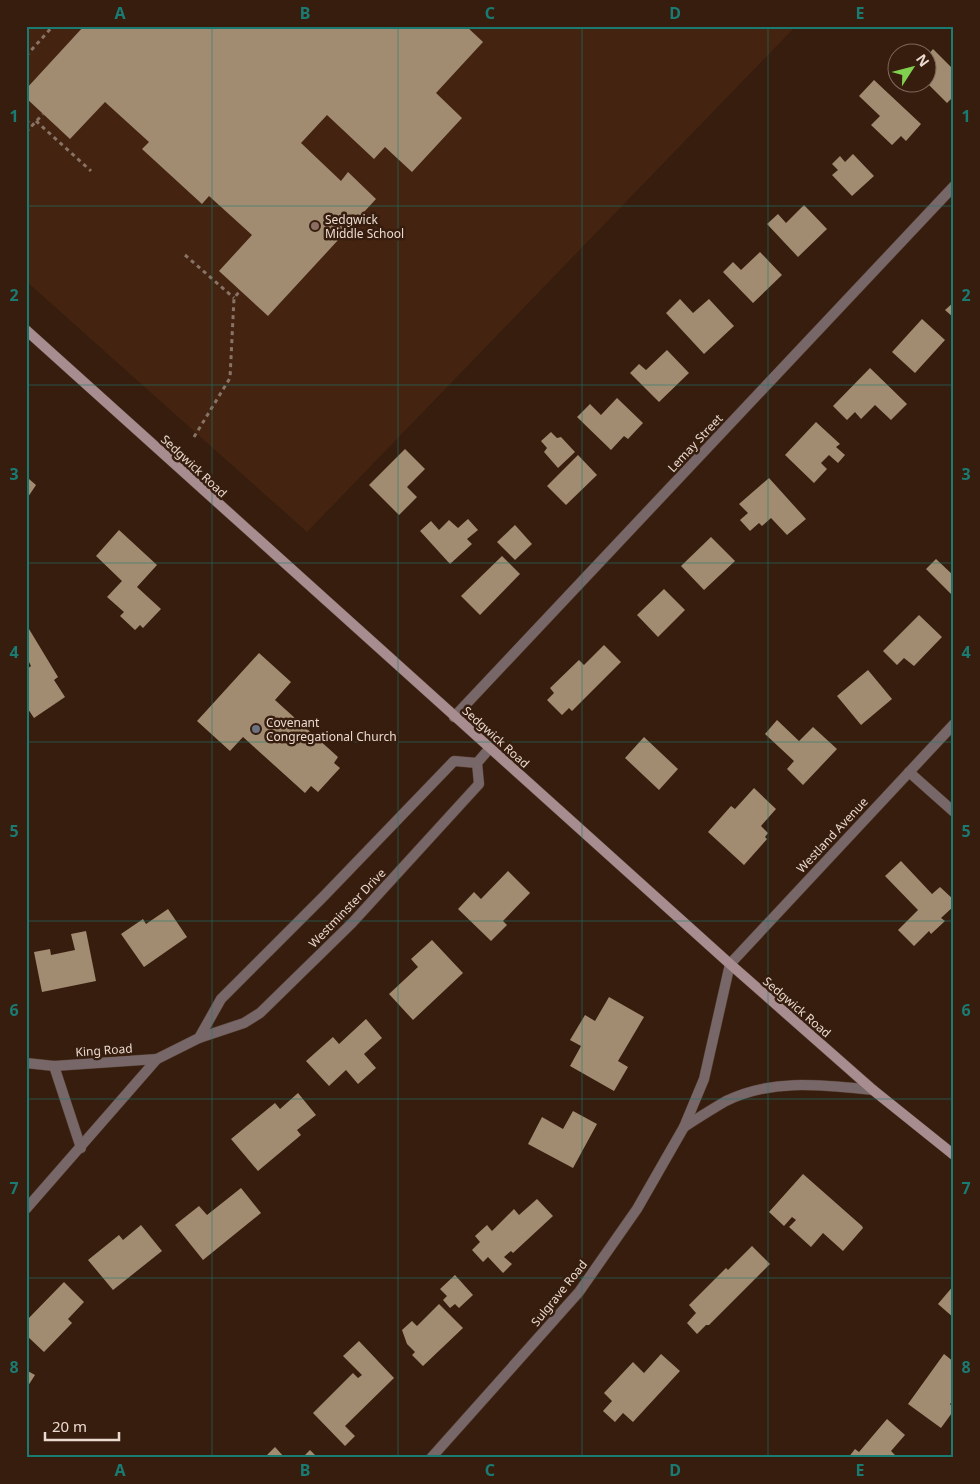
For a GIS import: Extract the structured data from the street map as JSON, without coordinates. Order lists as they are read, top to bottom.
{
  "streets": {
    "main road": ["Sedgwick Road"],
    "street": [
      "Lemay Street",
      "Westland Avenue",
      "Westminster Drive",
      "King Road",
      "Sulgrave Road"
    ]
  },
  "crossings": [
    ["Lemay Street", "Sedgwick Road"],
    ["Sedgwick Road", "Westland Avenue"],
    ["Sedgwick Road", "Sulgrave Road"],
    ["Westland Avenue", "Sulgrave Road"],
    ["Westminster Drive", "King Road"]
  ],
  "places": ["Sedgwick Middle School", "Covenant Congregational Church"],
  "scale_bar": "20 m",
  "north": "top right",
  "grid": {
    "columns": [
      "A",
      "B",
      "C",
      "D",
      "E"
    ],
    "rows": [
      "1",
      "2",
      "3",
      "4",
      "5",
      "6",
      "7",
      "8"
    ]
  }
}
